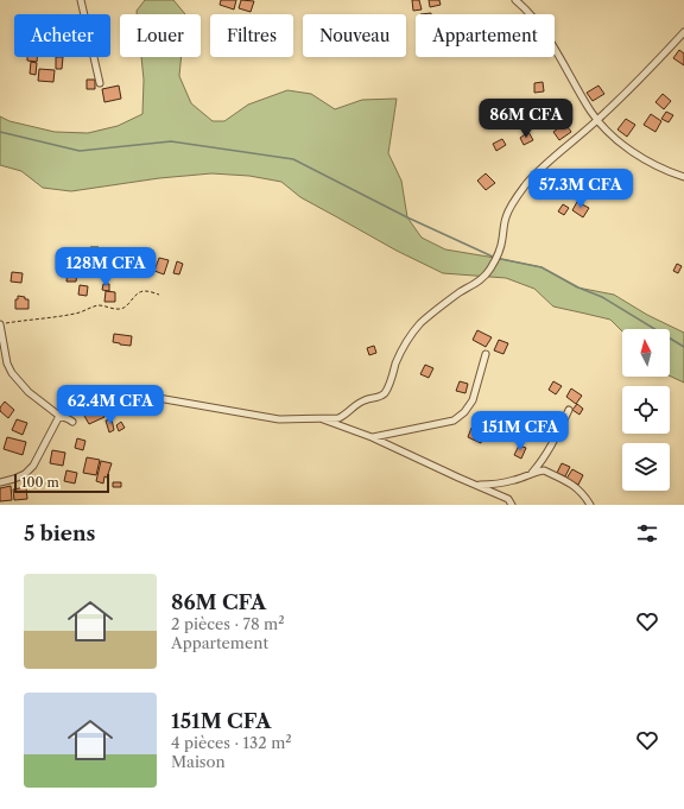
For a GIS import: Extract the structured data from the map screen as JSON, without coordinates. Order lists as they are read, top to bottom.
{
  "scale_bar": "100 m",
  "north": "top",
  "page": {
    "chip": [
      "Acheter",
      "Louer",
      "Filtres",
      "Nouveau",
      "Appartement"
    ],
    "price": [
      "86M CFA",
      "57.3M CFA",
      "128M CFA",
      "62.4M CFA",
      "151M CFA"
    ],
    "scale": "100 m",
    "heading": "5 biens",
    "list": [
      {
        "name": "86M CFA",
        "note": "2 pièces · 78 m² · Appartement"
      },
      {
        "name": "151M CFA",
        "note": "4 pièces · 132 m² · Maison"
      }
    ]
  }
}
